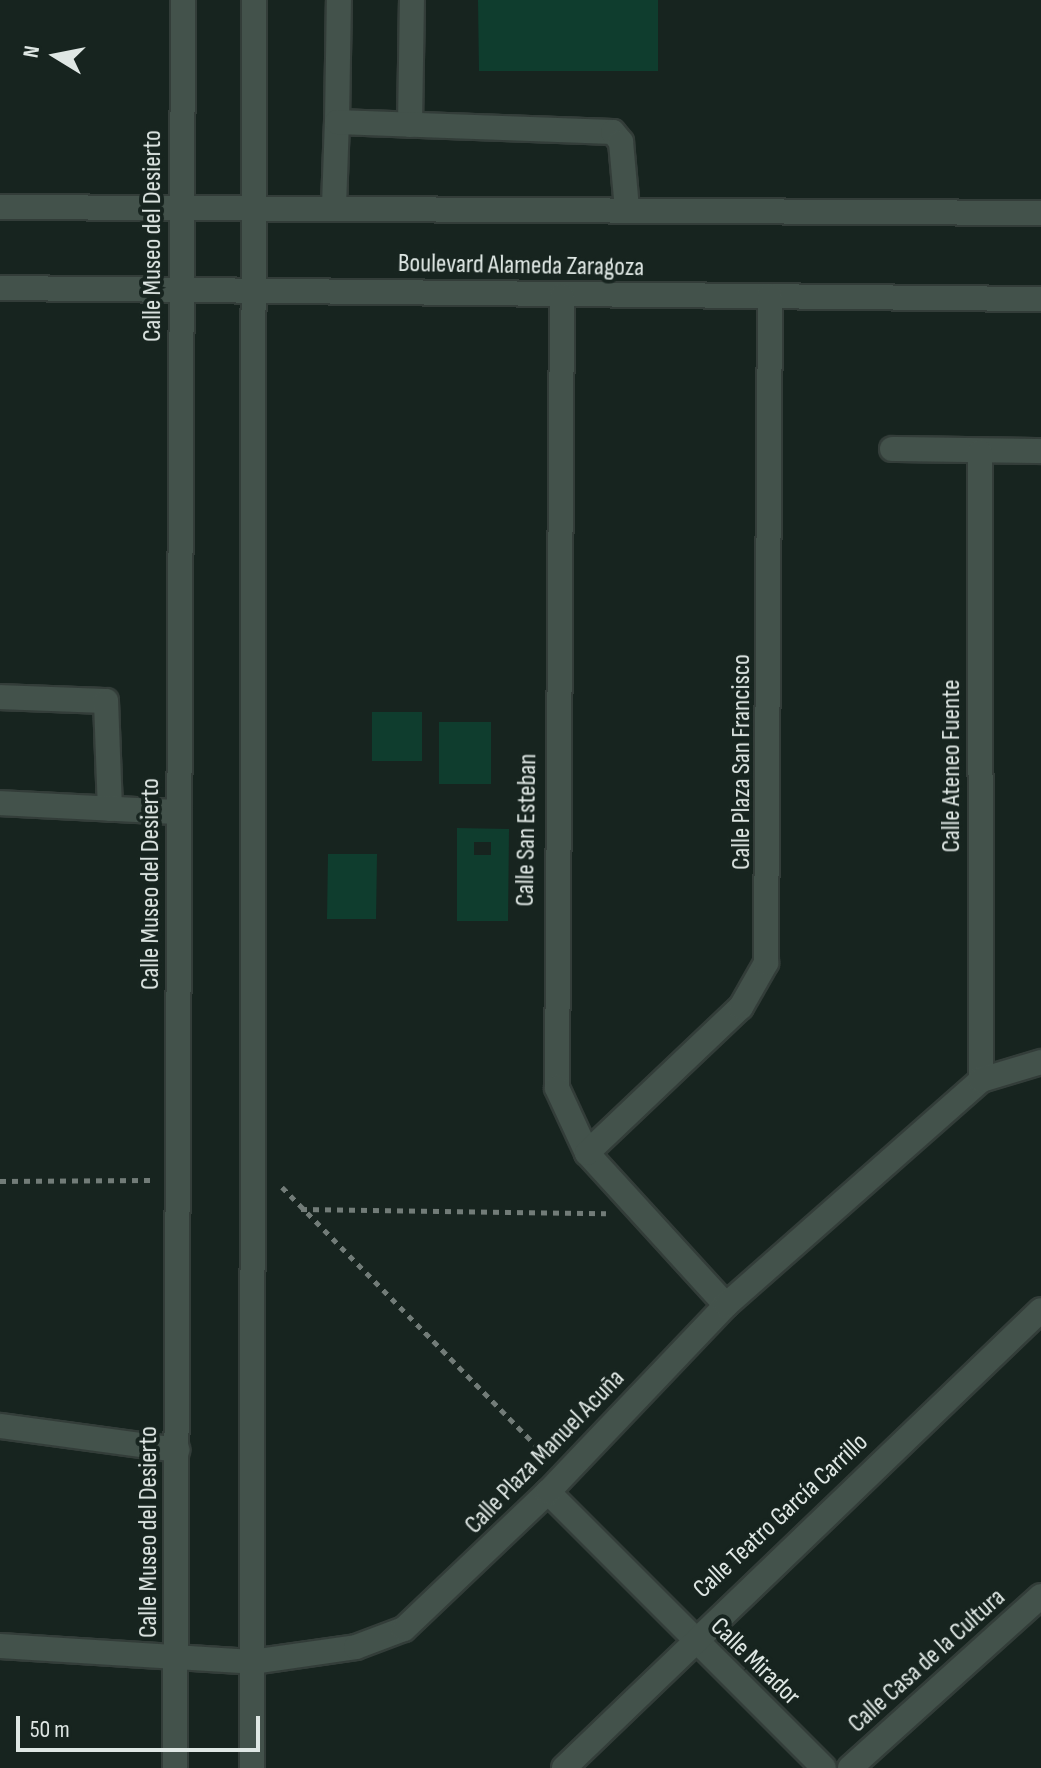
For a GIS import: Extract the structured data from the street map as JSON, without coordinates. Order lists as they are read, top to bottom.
{
  "streets": {
    "street": [
      "Calle Museo del Desierto",
      "Boulevard Alameda Zaragoza",
      "Calle Plaza San Francisco",
      "Calle Ateneo Fuente",
      "Calle San Esteban",
      "Calle Plaza Manuel Acuña",
      "Calle Teatro García Carrillo",
      "Calle Casa de la Cultura",
      "Calle Mirador"
    ]
  },
  "crossings": [
    ["Calle Museo del Desierto", "Boulevard Alameda Zaragoza"],
    ["Calle Museo del Desierto", "Calle Plaza Manuel Acuña"],
    ["Boulevard Alameda Zaragoza", "Calle Plaza San Francisco"],
    ["Boulevard Alameda Zaragoza", "Calle San Esteban"],
    ["Calle Plaza San Francisco", "Calle San Esteban"],
    ["Calle Ateneo Fuente", "Calle Plaza Manuel Acuña"],
    ["Calle San Esteban", "Calle Plaza Manuel Acuña"],
    ["Calle Plaza Manuel Acuña", "Calle Mirador"],
    ["Calle Teatro García Carrillo", "Calle Mirador"]
  ],
  "scale_bar": "50 m",
  "north": "left"
}
